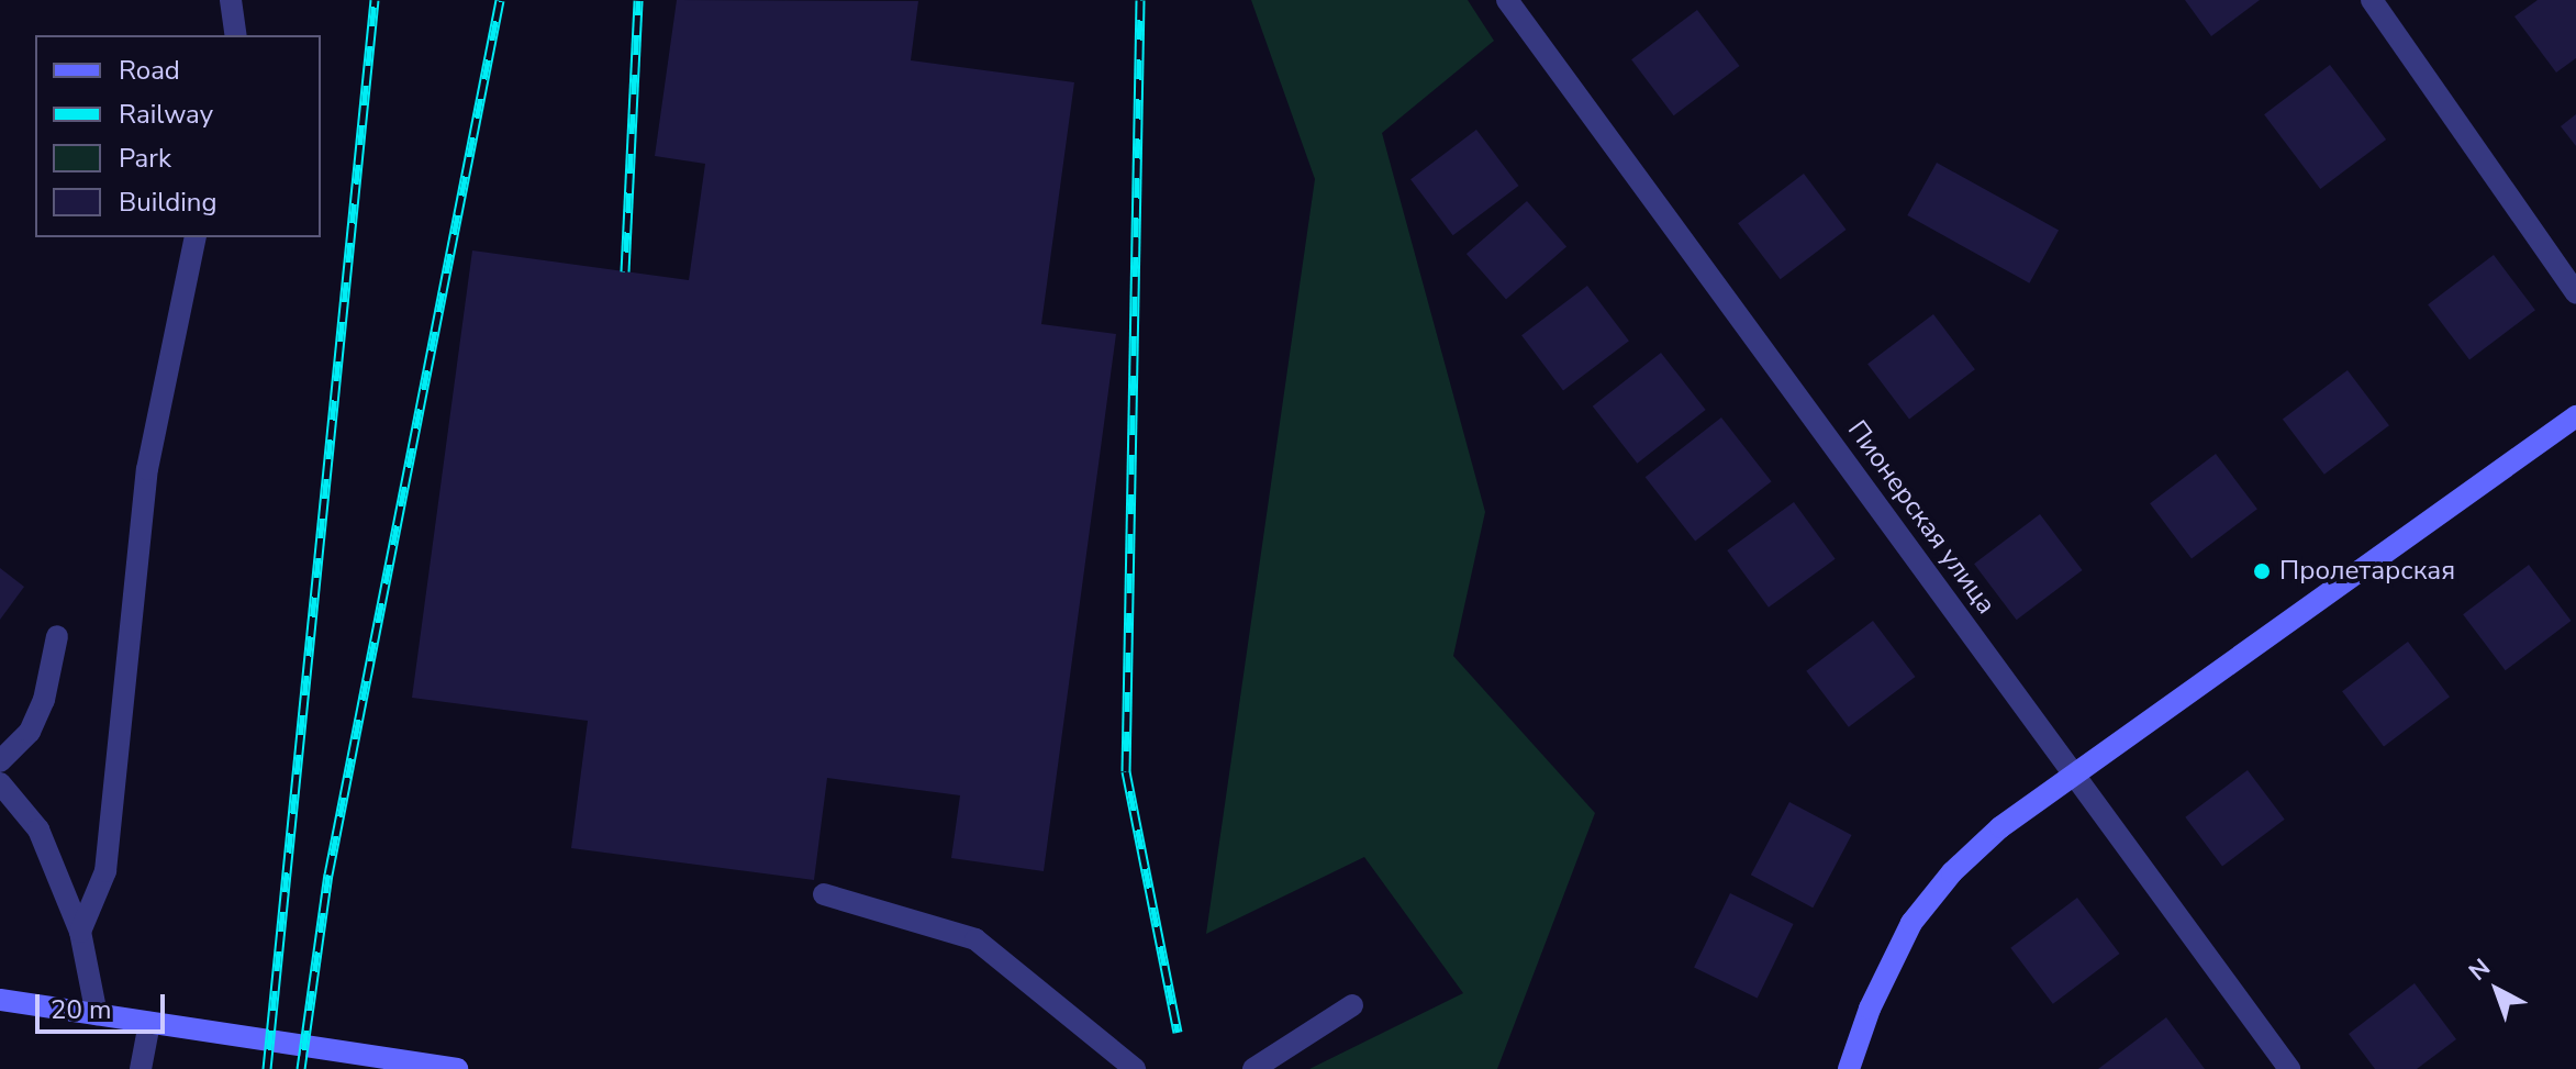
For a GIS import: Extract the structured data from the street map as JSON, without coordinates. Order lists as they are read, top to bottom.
{
  "streets": {
    "street": ["Пионерская улица"]
  },
  "places": ["Пролетарская"],
  "legend": [
    "Road",
    "Railway",
    "Park",
    "Building"
  ],
  "scale_bar": "20 m",
  "north": "top left"
}
